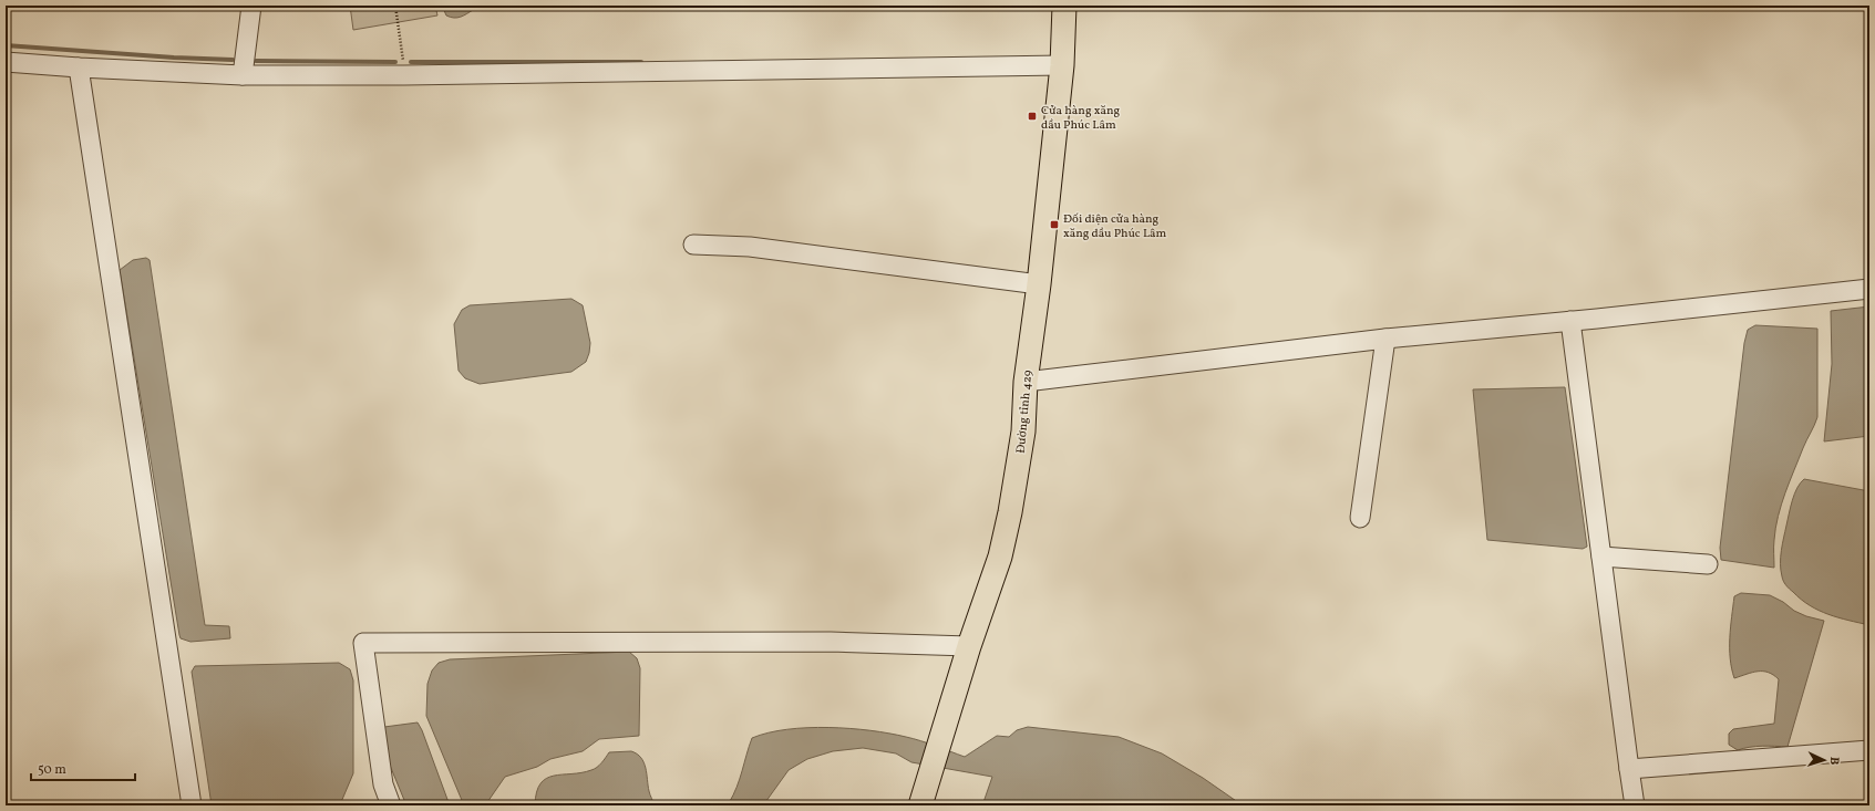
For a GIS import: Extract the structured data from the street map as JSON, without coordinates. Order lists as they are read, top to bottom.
{
  "streets": {
    "main road": ["Đường tỉnh 429"]
  },
  "places": {
    "transit": ["Cửa hàng xăng dầu Phúc Lâm", "Đối diện cửa hàng xăng dầu Phúc Lâm"]
  },
  "scale_bar": "50 m",
  "north": "right"
}
